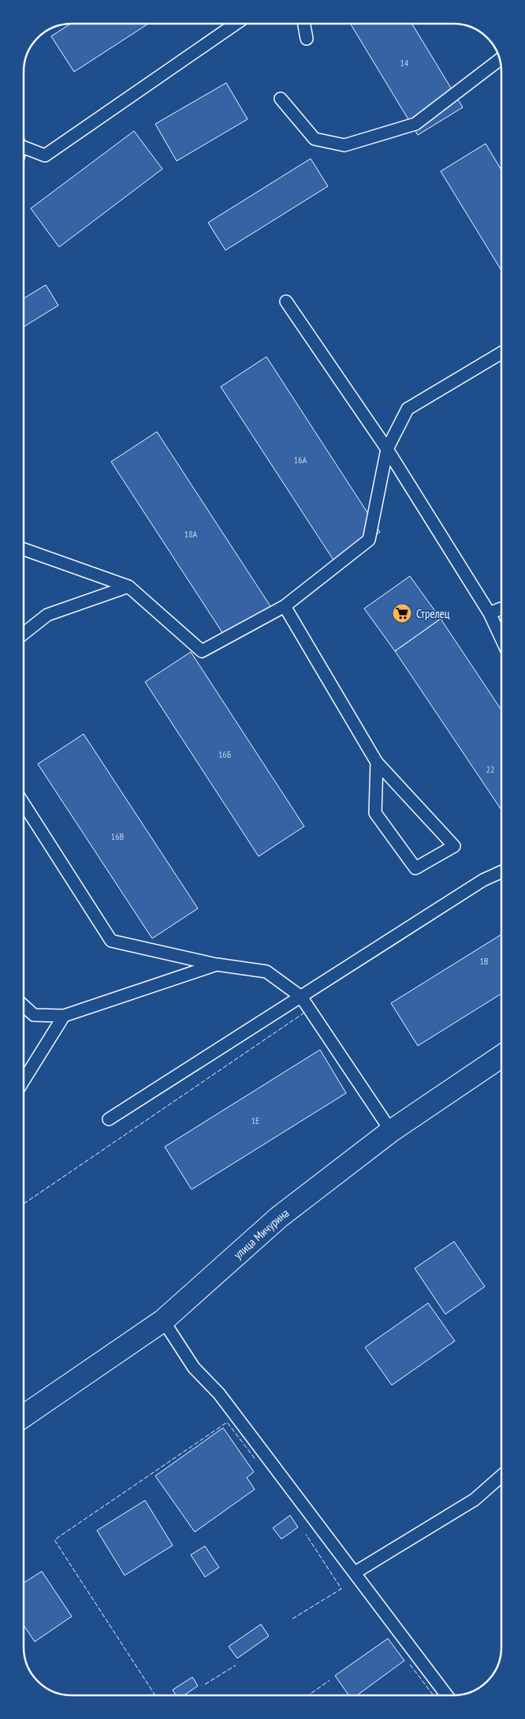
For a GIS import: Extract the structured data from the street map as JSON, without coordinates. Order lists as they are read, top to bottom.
{
  "streets": {
    "street": ["улица Мичурина"]
  },
  "places": {
    "supermarket": ["Стрелец"]
  },
  "house_numbers": [
    "14",
    "16А",
    "18А",
    "16Б",
    "22",
    "16В",
    "1В",
    "1Е"
  ]
}
